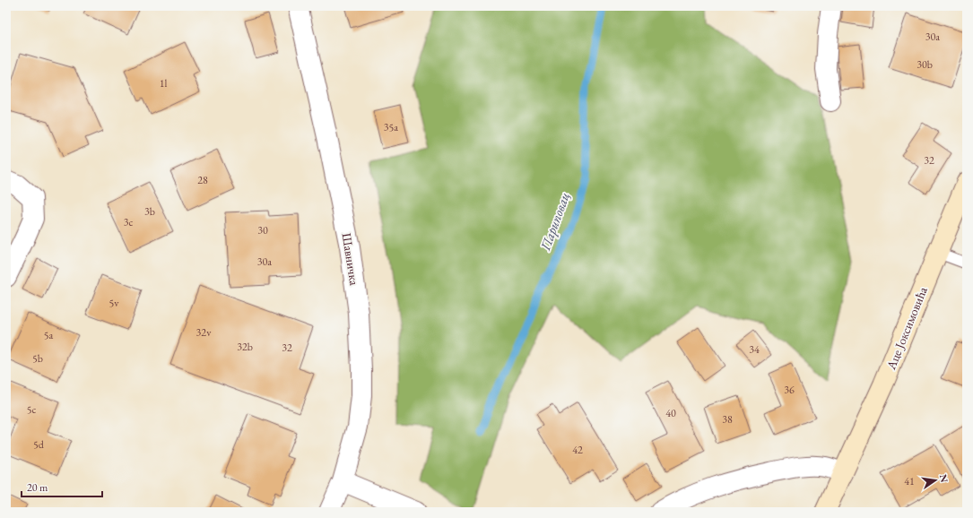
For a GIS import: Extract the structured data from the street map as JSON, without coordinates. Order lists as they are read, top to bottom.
{
  "streets": {
    "main road": ["Аце Јоксимовића"],
    "street": ["Шавничка"]
  },
  "water": ["Париповац"],
  "house_numbers": [
    "30a",
    "30b",
    "1l",
    "35a",
    "32",
    "28",
    "3b",
    "3c",
    "30",
    "30a",
    "5v",
    "32v",
    "5a",
    "32b",
    "32",
    "34",
    "5b",
    "36",
    "5c",
    "40",
    "38",
    "5d",
    "42",
    "41"
  ],
  "scale_bar": "20 m",
  "north": "right"
}
